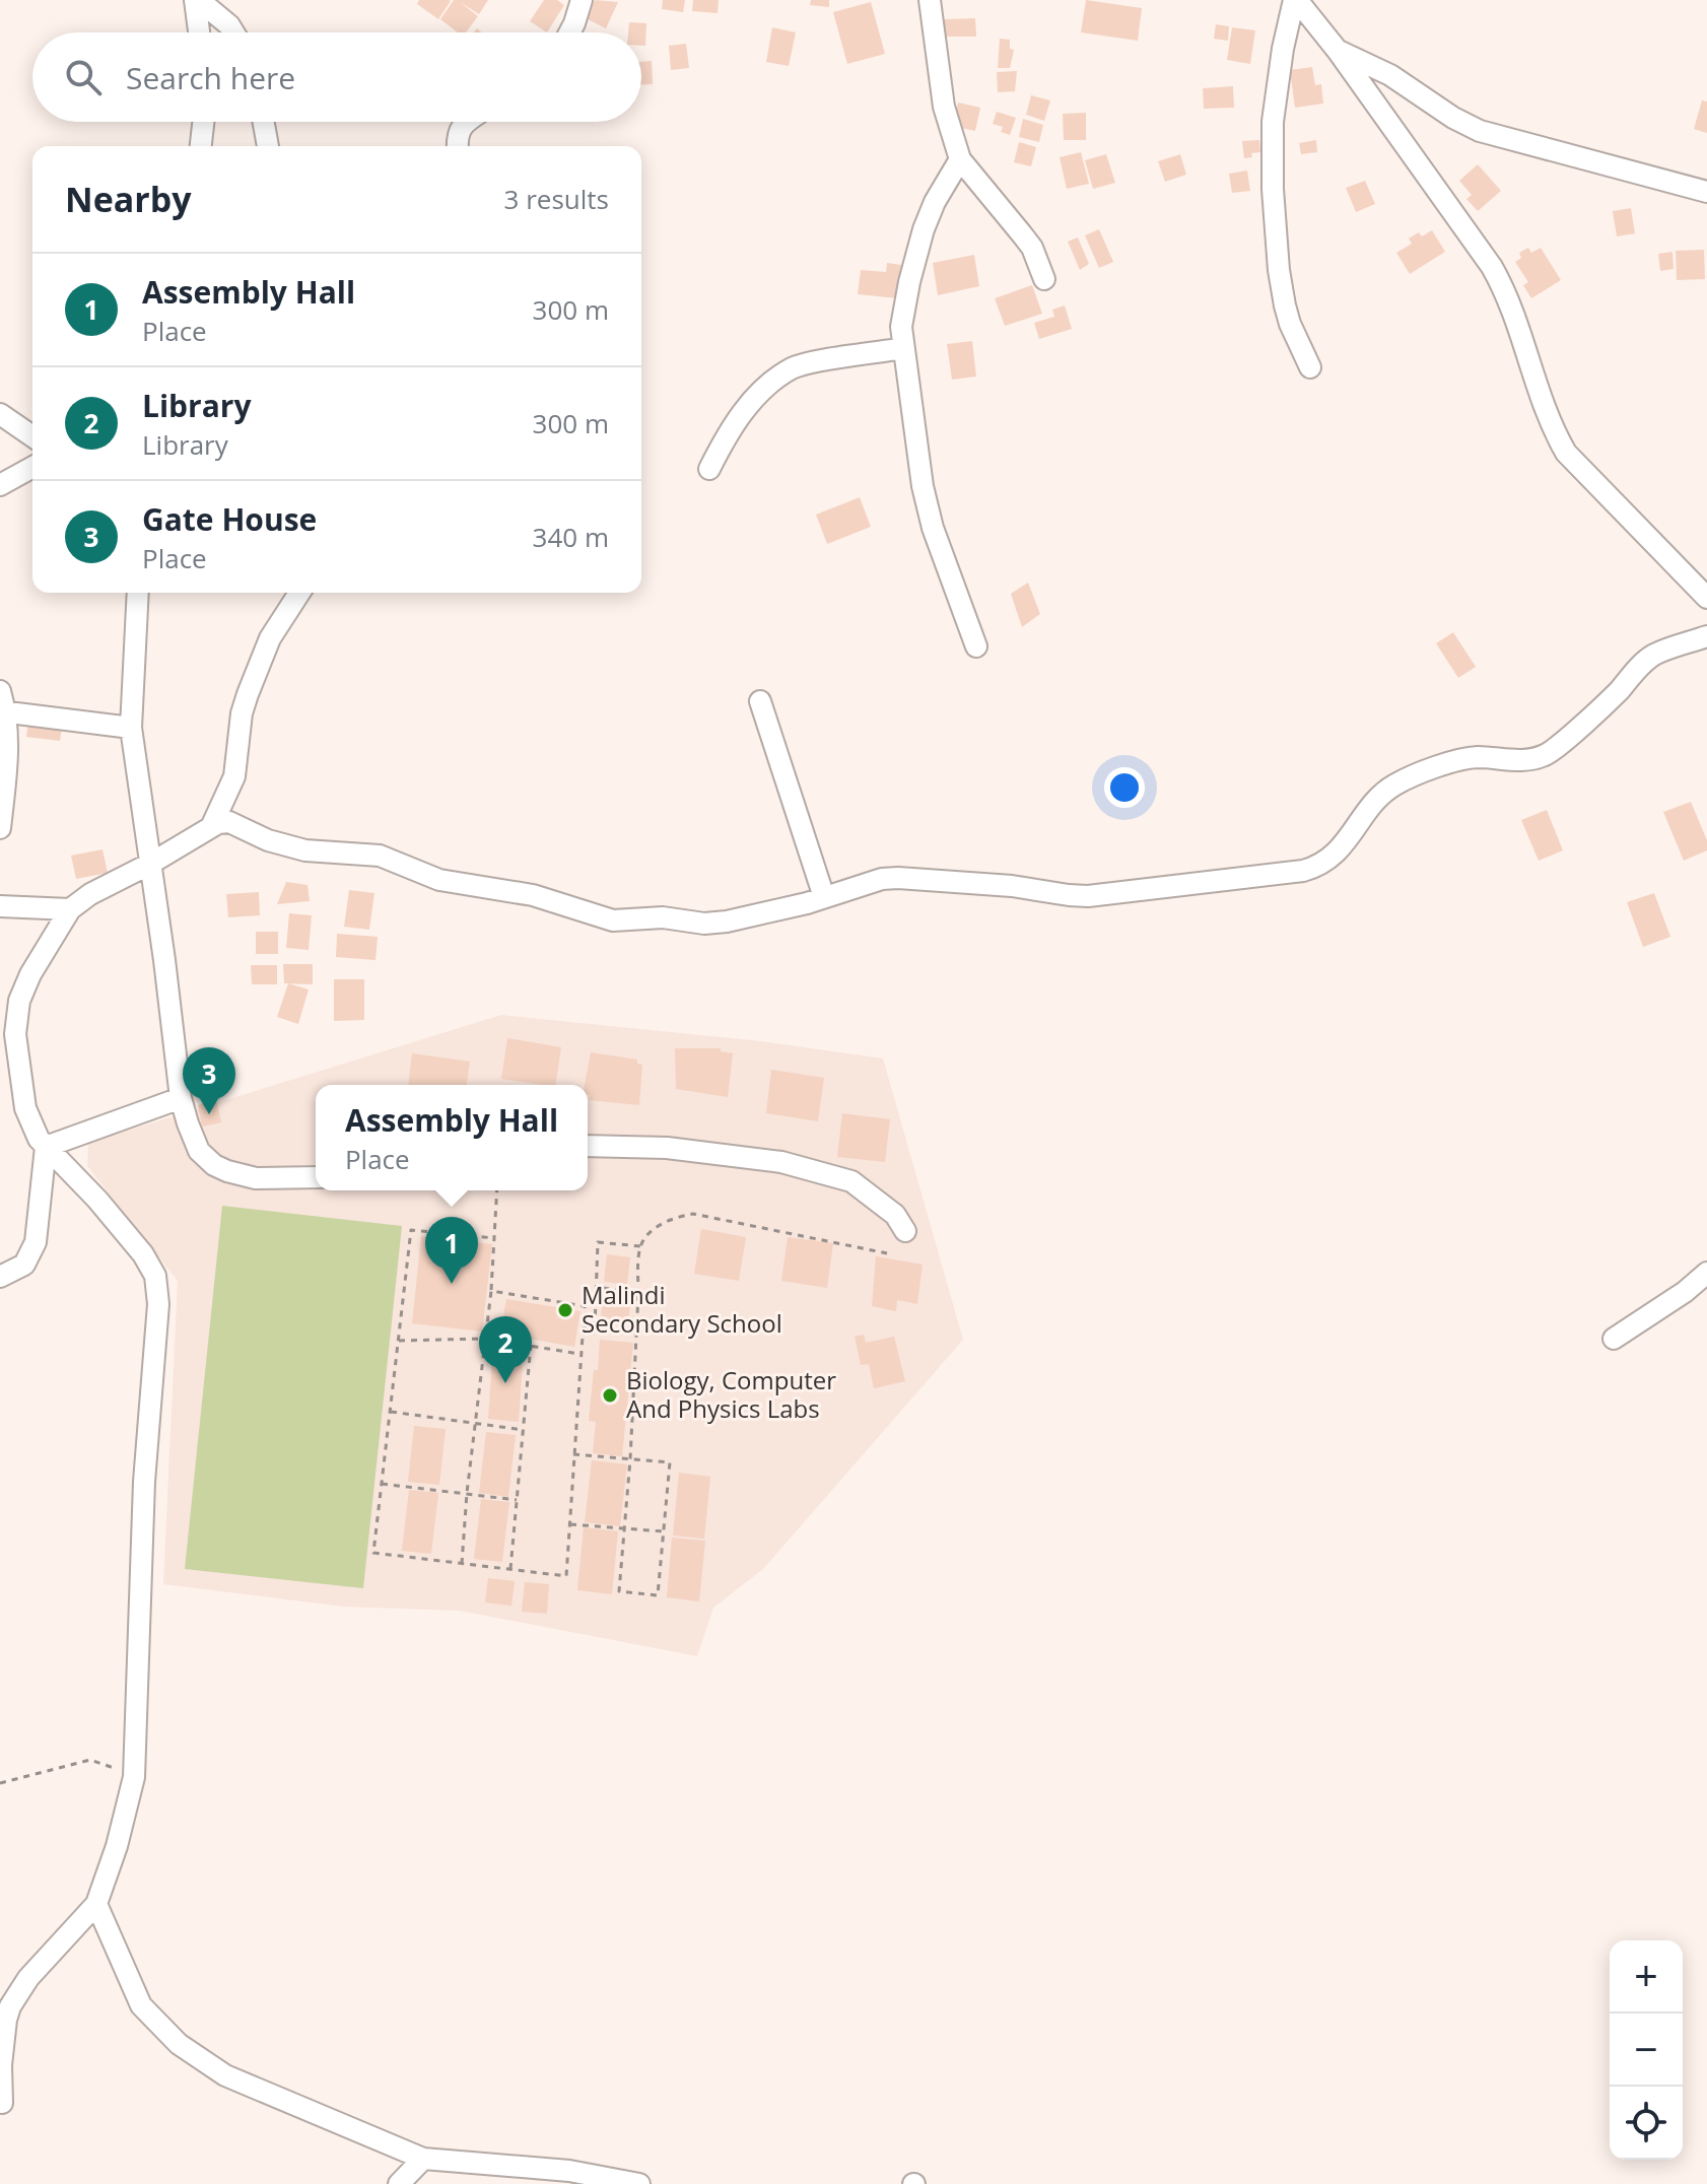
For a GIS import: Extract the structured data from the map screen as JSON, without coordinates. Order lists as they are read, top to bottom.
{
  "places": ["Malindi Secondary School", "Biology, Computer And Physics Labs"],
  "page": {
    "search": "Search here",
    "heading": ["Nearby", "3 results"],
    "list": [
      {
        "mark": "1",
        "name": "Assembly Hall",
        "note": "Place",
        "value": "300 m"
      },
      {
        "mark": "2",
        "name": "Library",
        "note": "Library",
        "value": "300 m"
      },
      {
        "mark": "3",
        "name": "Gate House",
        "note": "Place",
        "value": "340 m"
      }
    ],
    "pins": ["3", "1", "2"],
    "popup": ["Assembly Hall", "Place"],
    "map_buttons": ["+", "−"]
  }
}
